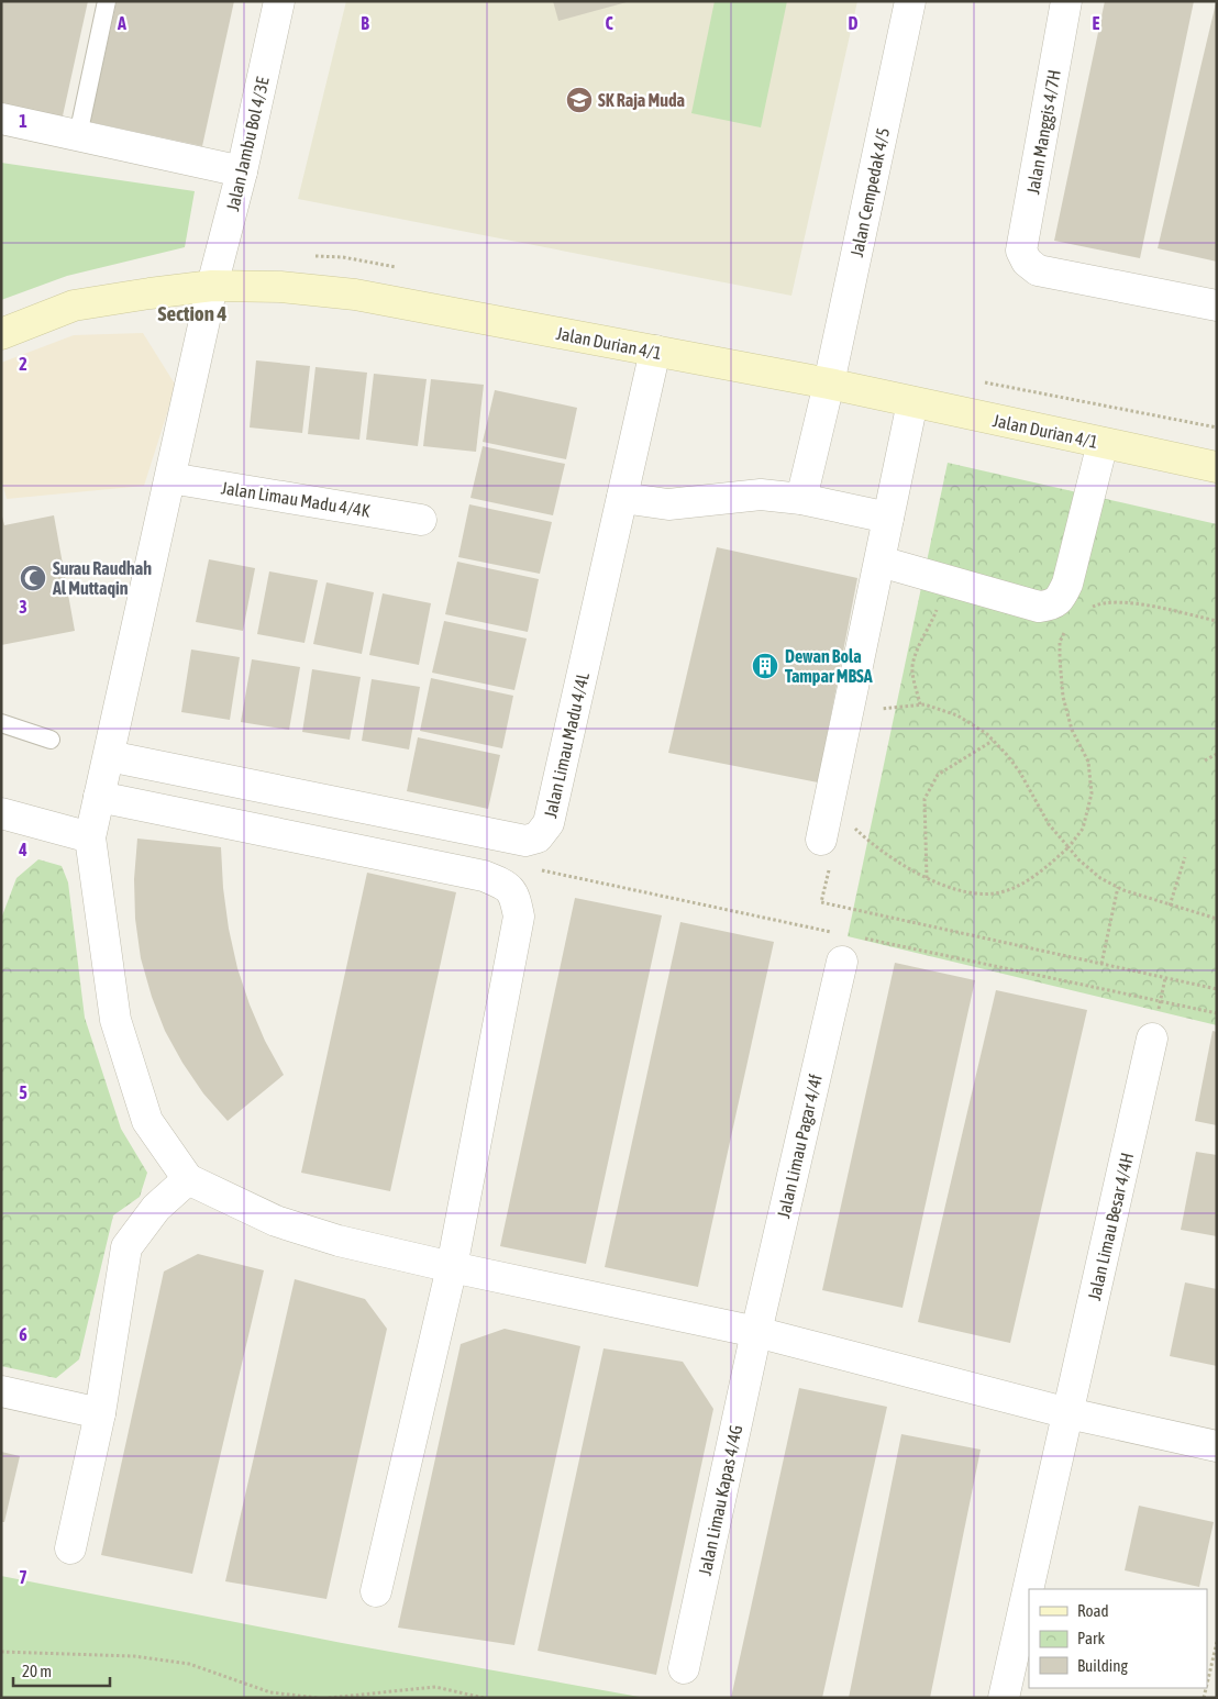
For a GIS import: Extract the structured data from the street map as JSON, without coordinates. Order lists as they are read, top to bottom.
{
  "streets": {
    "street": [
      "Jalan Manggis 4/7H",
      "Jalan Jambu Bol 4/3E",
      "Jalan Cempedak 4/5",
      "Jalan Durian 4/1",
      "Jalan Limau Madu 4/4K",
      "Jalan Limau Madu 4/4L",
      "Jalan Limau Pagar 4/4f",
      "Jalan Limau Besar 4/4H",
      "Jalan Limau Kapas 4/4G"
    ]
  },
  "crossings": [
    ["Jalan Jambu Bol 4/3E", "Jalan Durian 4/1"],
    ["Jalan Jambu Bol 4/3E", "Jalan Limau Madu 4/4K"],
    ["Jalan Jambu Bol 4/3E", "Jalan Limau Madu 4/4L"],
    ["Jalan Cempedak 4/5", "Jalan Durian 4/1"],
    ["Jalan Durian 4/1", "Jalan Limau Madu 4/4L"],
    ["Jalan Limau Pagar 4/4f", "Jalan Limau Kapas 4/4G"]
  ],
  "districts": ["Section 4"],
  "places": {
    "school or university": ["SK Raja Muda"],
    "mosque": ["Surau Raudhah Al Muttaqin"],
    "building": ["Dewan Bola Tampar MBSA"]
  },
  "legend": ["Road", "Park", "Building"],
  "scale_bar": "20 m",
  "grid": {
    "columns": [
      "A",
      "B",
      "C",
      "D",
      "E"
    ],
    "rows": [
      "1",
      "2",
      "3",
      "4",
      "5",
      "6",
      "7"
    ]
  }
}
